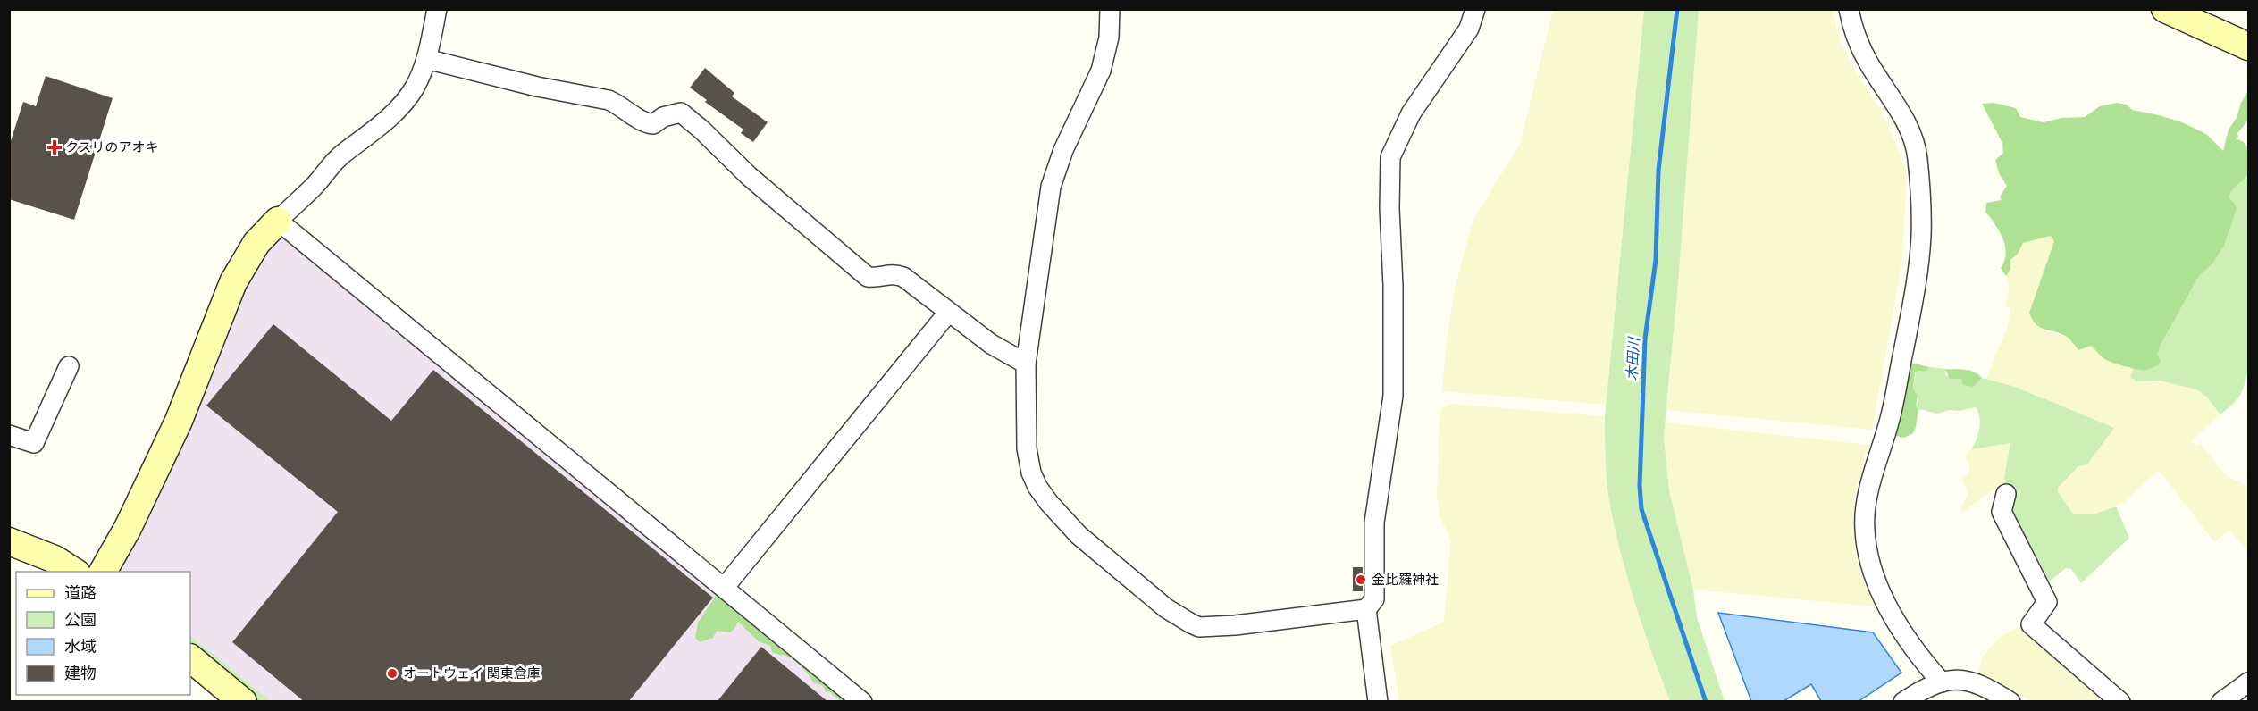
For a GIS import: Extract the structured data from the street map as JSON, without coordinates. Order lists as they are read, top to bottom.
{
  "water": ["木田川"],
  "places": {
    "health": ["クスリのアオキ"],
    "other": ["金比羅神社", "オートウェイ 関東倉庫"]
  },
  "legend": [
    "道路",
    "公園",
    "水域",
    "建物"
  ]
}
